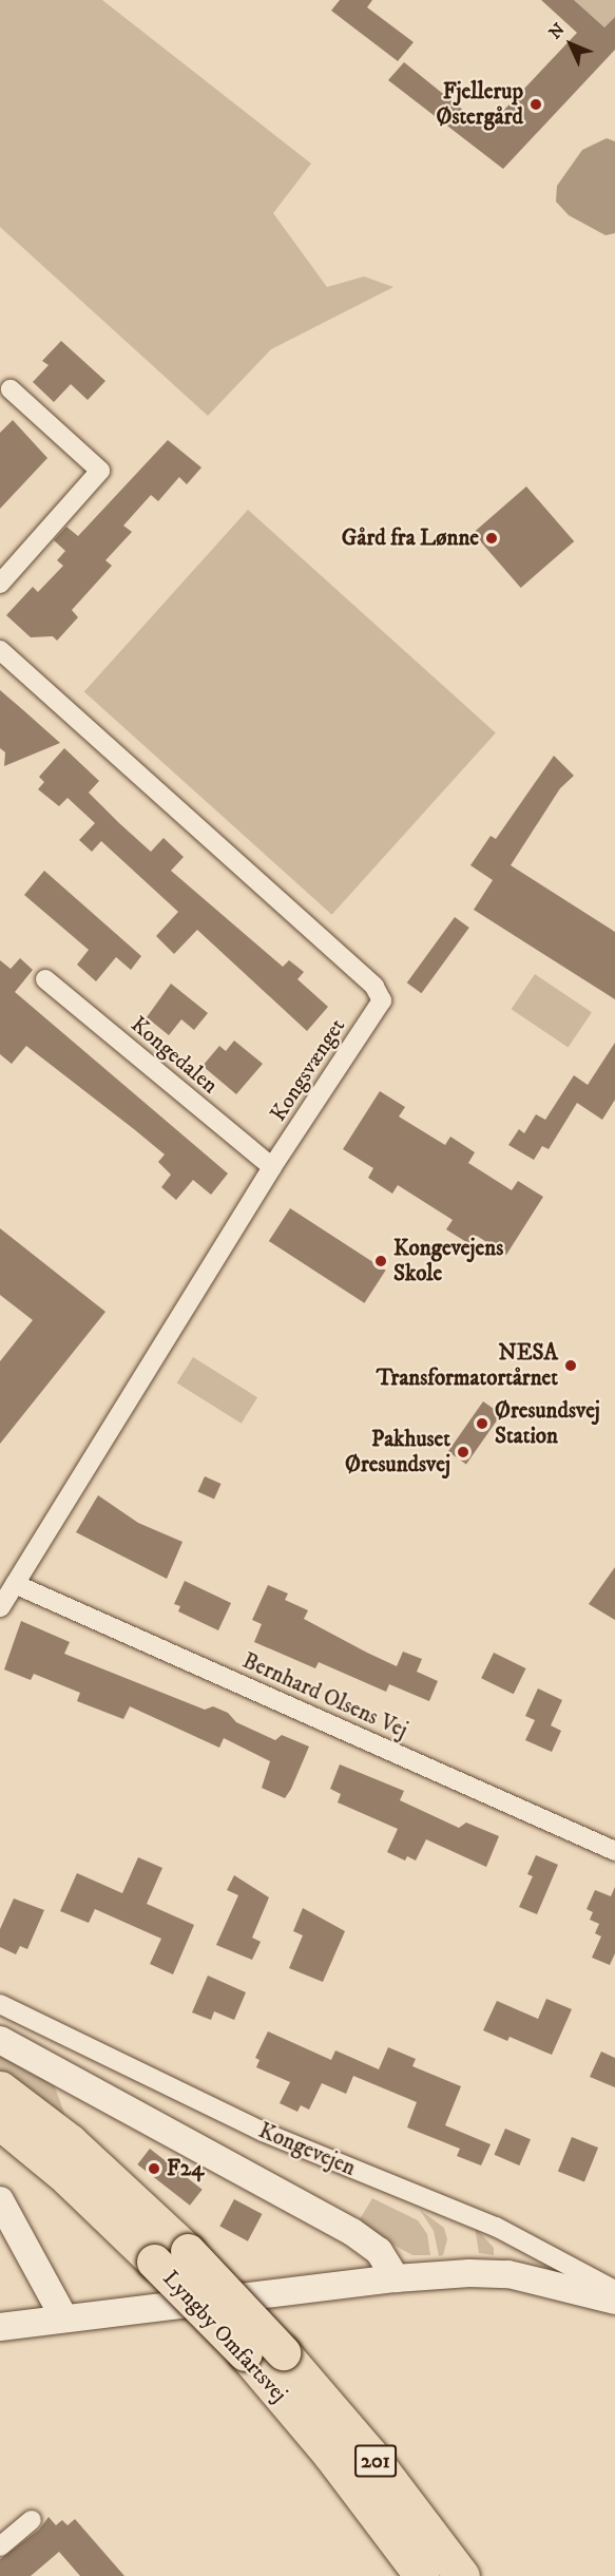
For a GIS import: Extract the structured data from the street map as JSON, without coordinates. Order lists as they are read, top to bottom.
{
  "streets": {
    "highway": ["Lyngby Omfartsvej", "201"],
    "street": [
      "Kongedalen",
      "Kongsvænget",
      "Bernhard Olsens Vej",
      "Kongevejen"
    ]
  },
  "crossings": [
    ["Kongedalen", "Kongsvænget"],
    ["Kongsvænget", "Bernhard Olsens Vej"]
  ],
  "places": [
    "Fjellerup Østergård",
    "Gård fra Lønne",
    "Kongevejens Skole",
    "NESA Transformatortårnet",
    "Øresundsvej Station",
    "Pakhuset Øresundsvej",
    "F24"
  ],
  "north": "top left"
}
